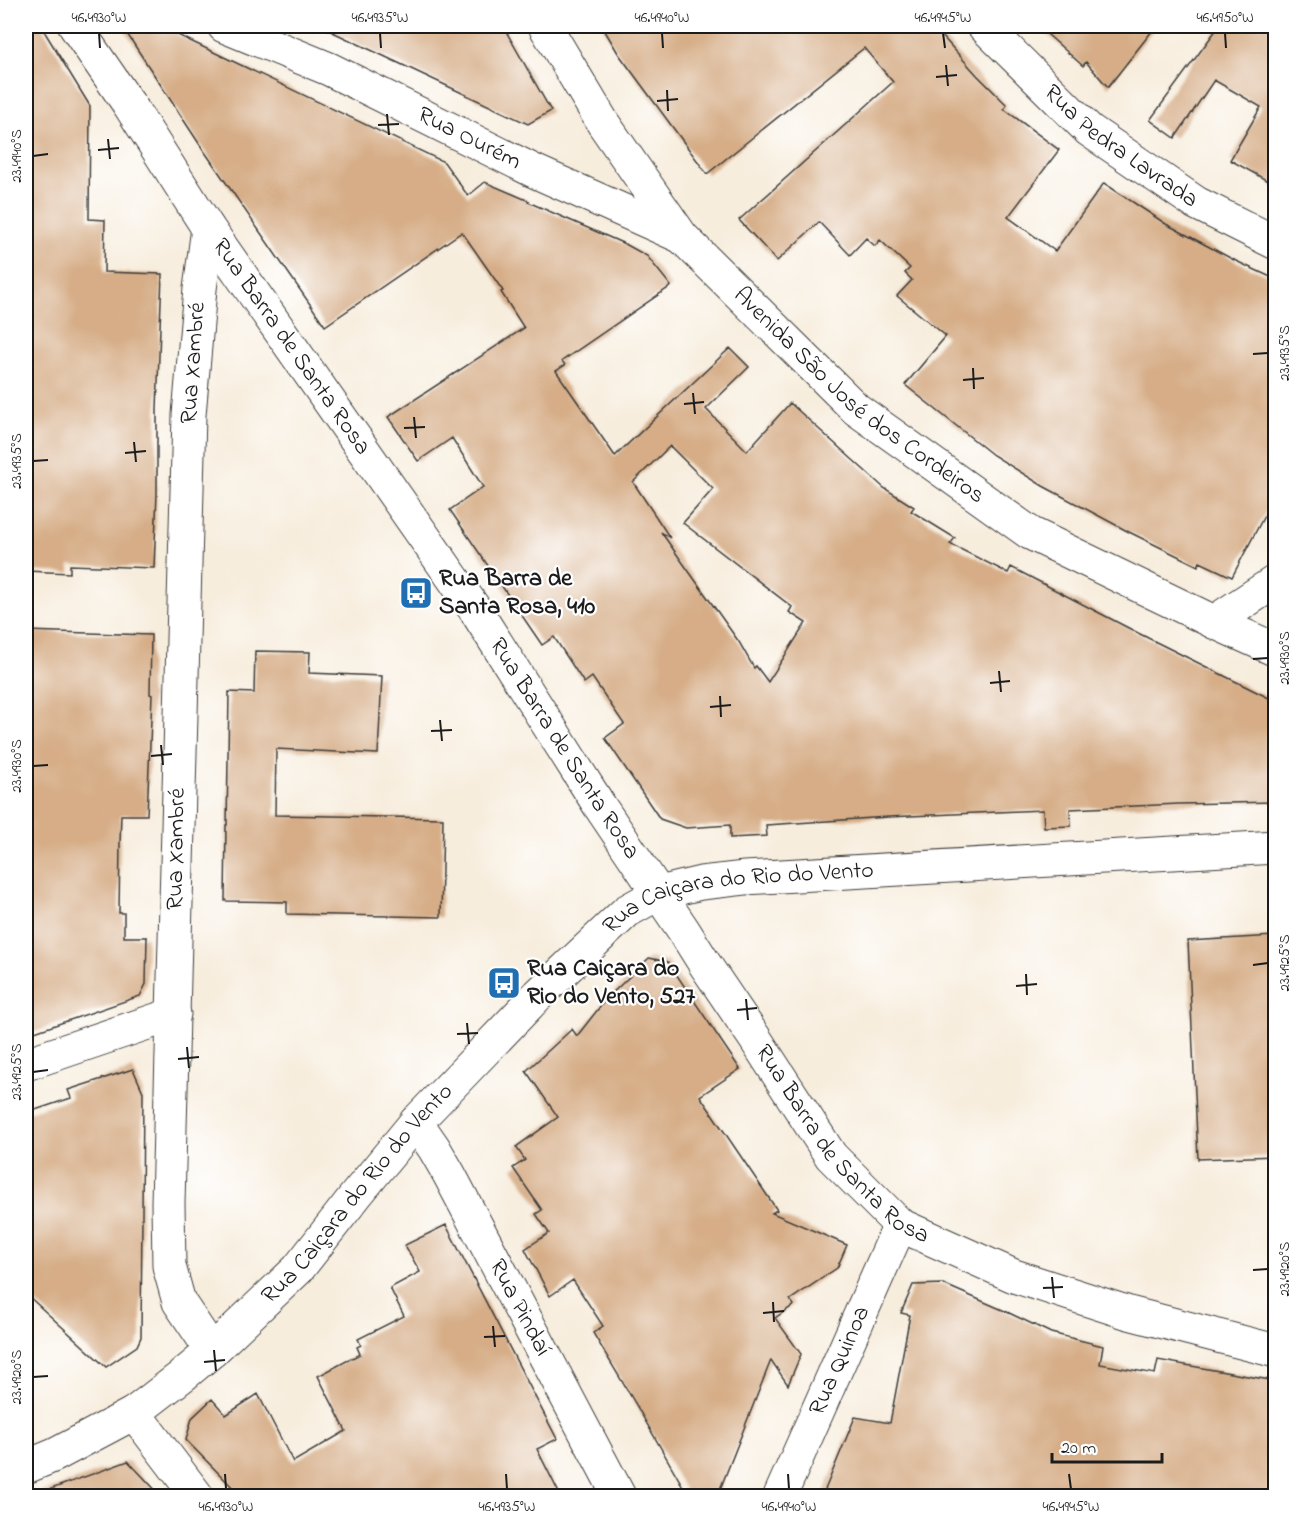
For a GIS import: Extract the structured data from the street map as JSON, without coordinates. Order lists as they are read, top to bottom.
{
  "streets": {
    "street": [
      "Rua Ourém",
      "Rua Pedra Lavrada",
      "Rua Barra de Santa Rosa",
      "Rua Xambré",
      "Avenida São José dos Cordeiros",
      "Rua Caiçara do Rio do Vento",
      "Rua Pindaí",
      "Rua Quinoa"
    ]
  },
  "crossings": [
    ["Rua Ourém", "Avenida São José dos Cordeiros"],
    ["Rua Barra de Santa Rosa", "Rua Xambré"],
    ["Rua Barra de Santa Rosa", "Rua Caiçara do Rio do Vento"],
    ["Rua Barra de Santa Rosa", "Rua Quinoa"],
    ["Rua Xambré", "Rua Caiçara do Rio do Vento"],
    ["Rua Caiçara do Rio do Vento", "Rua Pindaí"]
  ],
  "places": {
    "bus stop": ["Rua Barra de Santa Rosa, 410", "Rua Caiçara do Rio do Vento, 527"]
  },
  "scale_bar": "20 m",
  "coordinates": [
    "46.4930°W",
    "46.4935°W",
    "46.4940°W",
    "46.4945°W",
    "46.4950°W",
    "23.4940°S",
    "23.4935°S",
    "23.4930°S",
    "23.4925°S",
    "23.4920°S"
  ]
}
